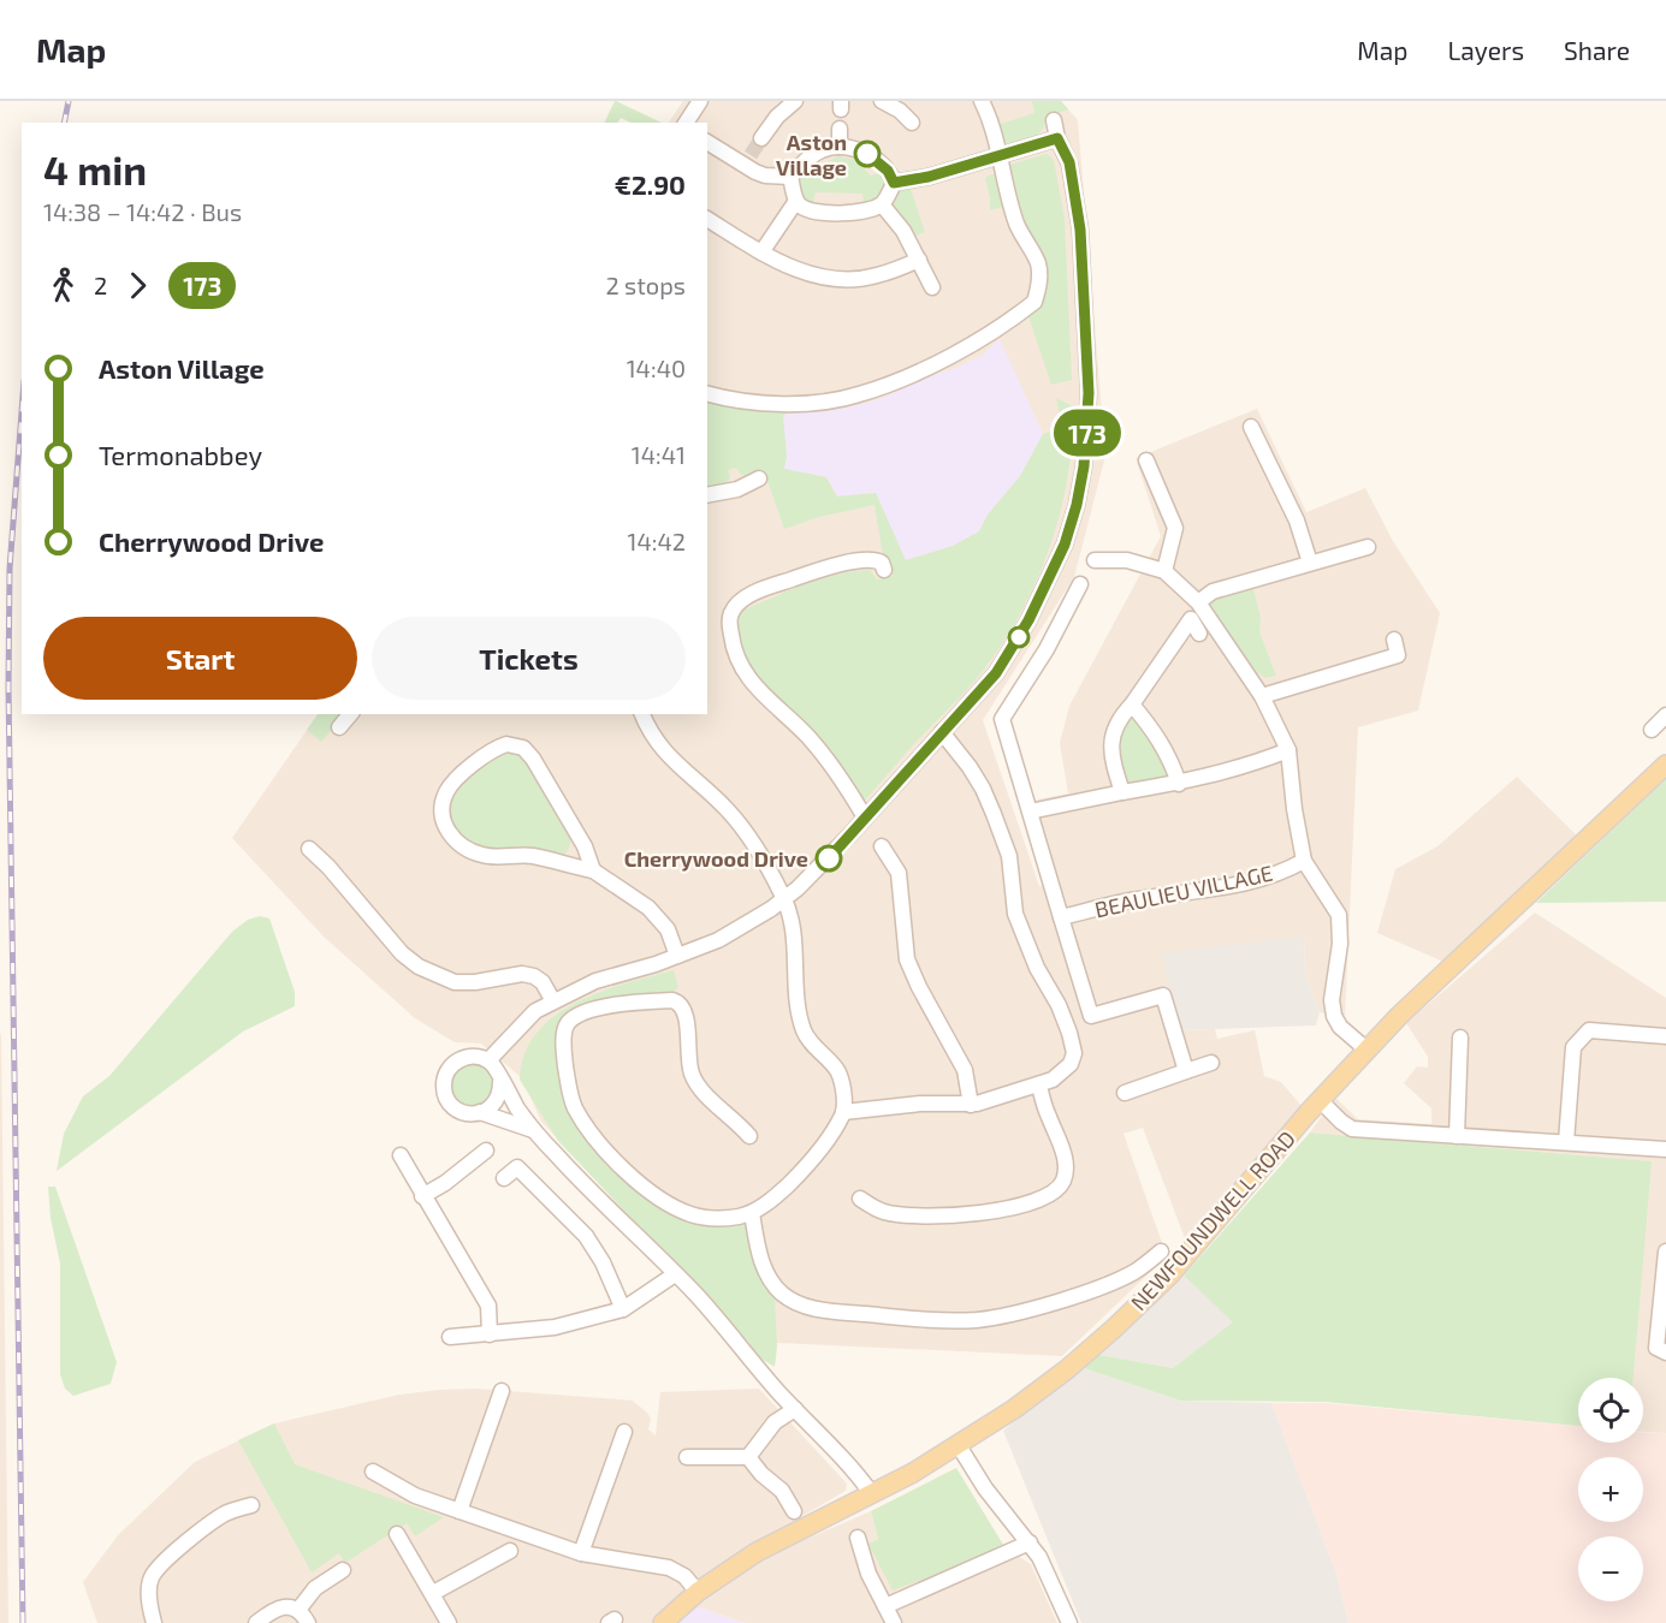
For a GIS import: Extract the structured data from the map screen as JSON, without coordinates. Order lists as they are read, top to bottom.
{
  "streets": {
    "main road": ["NEWFOUNDWELL ROAD"],
    "street": ["BEAULIEU VILLAGE"]
  },
  "places": ["Aston Village", "Cherrywood Drive"],
  "lines": ["bus line 173"],
  "page": {
    "header": "Map",
    "nav": ["Map", "Layers", "Share"],
    "on_map": "173",
    "heading": ["4 min", "14:38 – 14:42 · Bus", "€2.90"],
    "legs": ["2", "173", "2 stops"],
    "list": [
      {
        "name": "Aston Village",
        "value": "14:40"
      },
      {
        "name": "Termonabbey",
        "value": "14:41"
      },
      {
        "name": "Cherrywood Drive",
        "value": "14:42"
      }
    ],
    "buttons": ["Start", "Tickets"],
    "map_buttons": ["+", "−"]
  }
}
